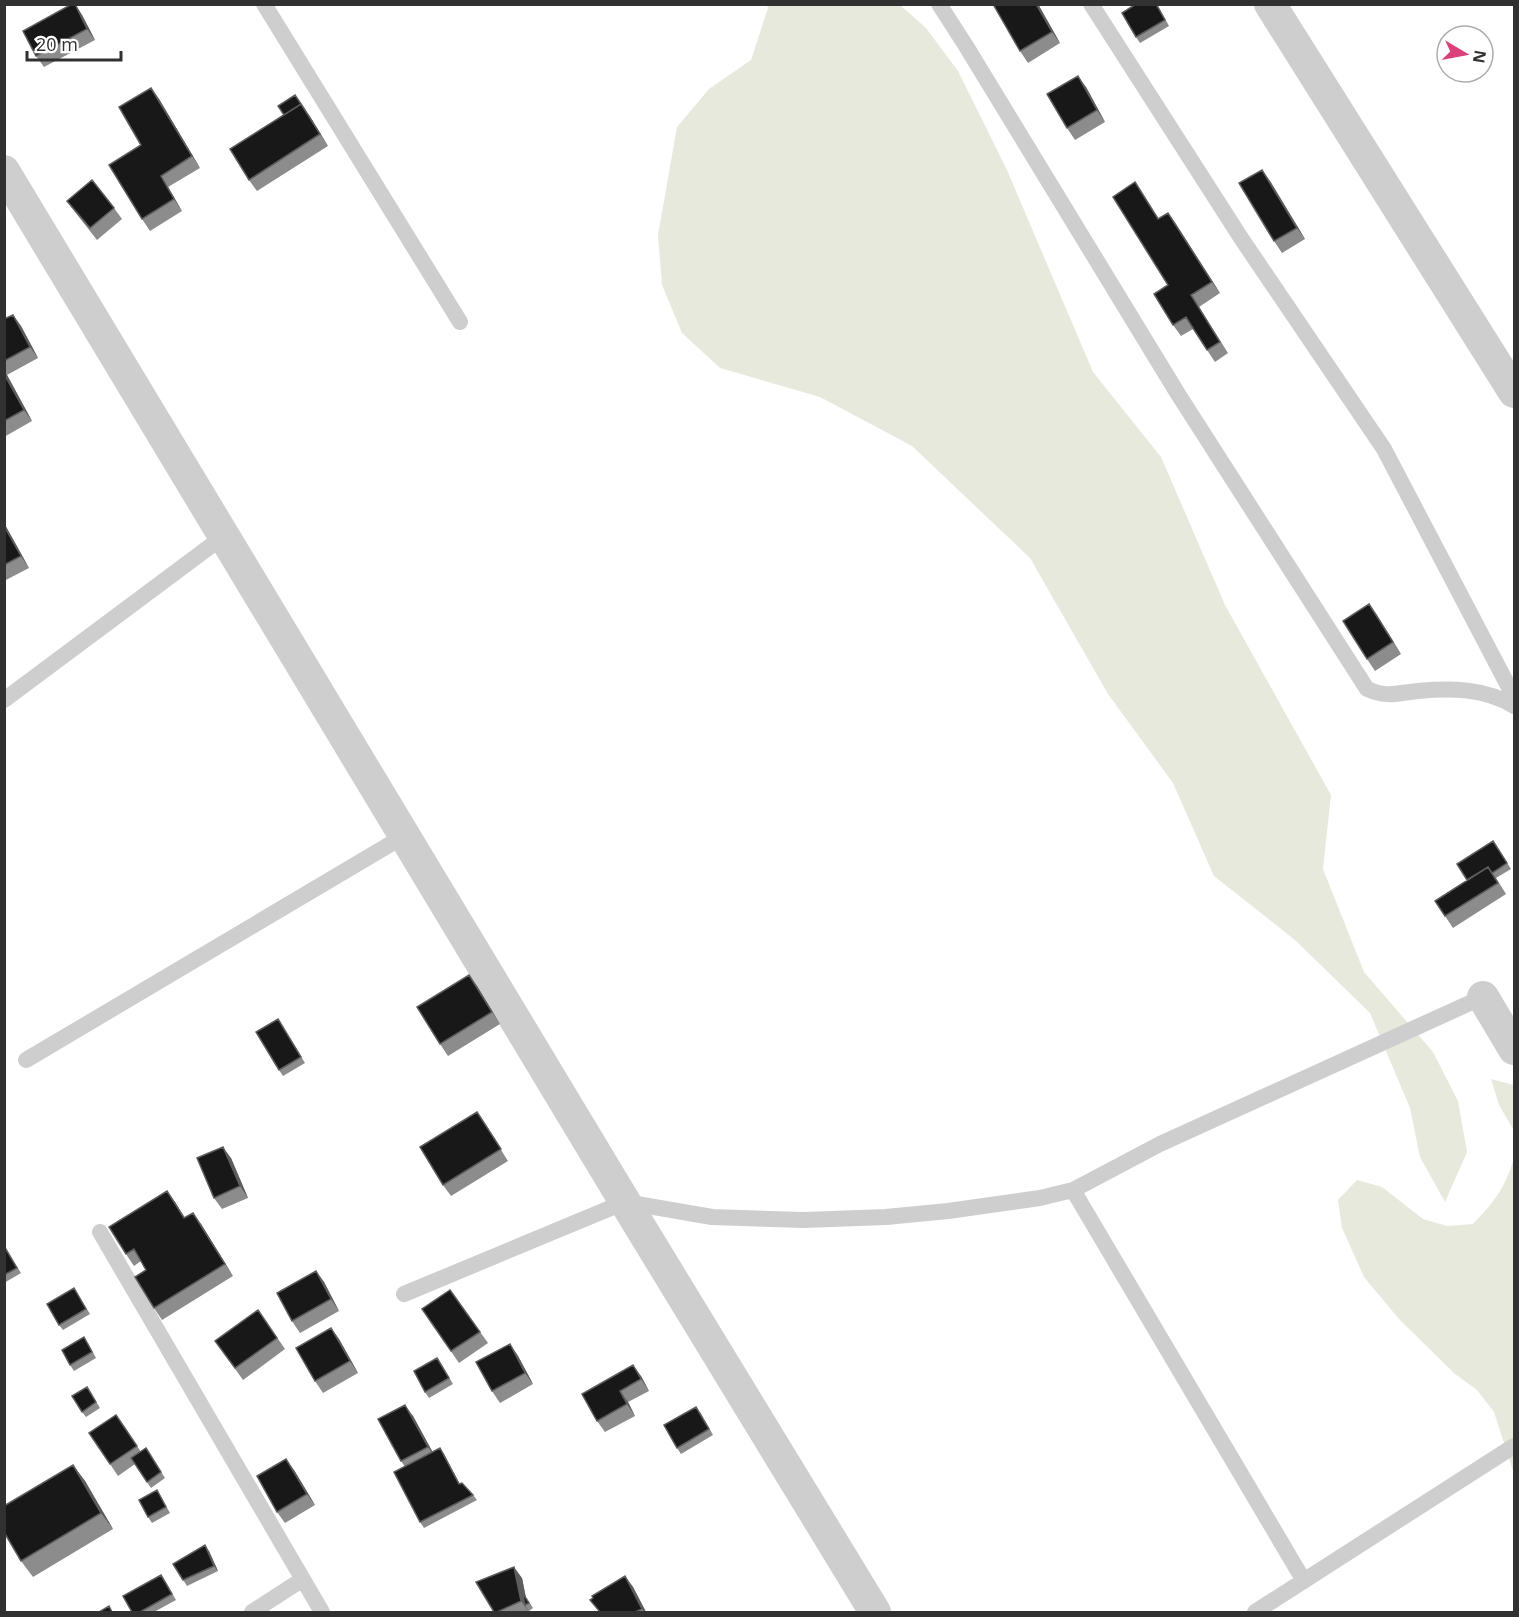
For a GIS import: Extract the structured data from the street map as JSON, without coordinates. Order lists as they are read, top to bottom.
{
  "scale_bar": "20 m",
  "north": "right"
}
